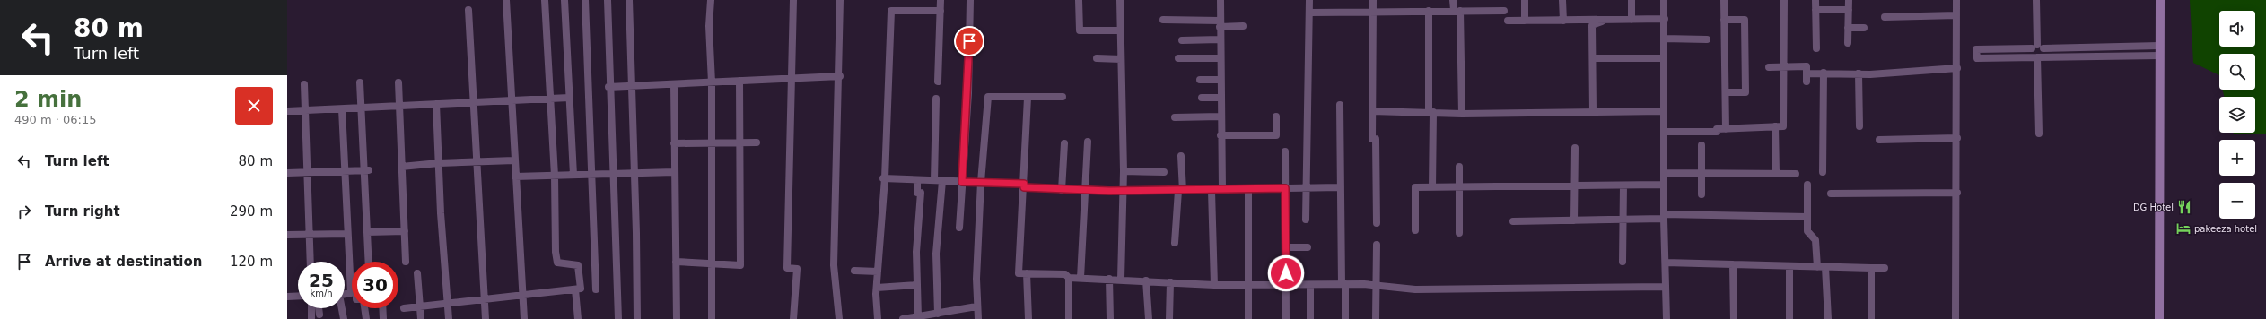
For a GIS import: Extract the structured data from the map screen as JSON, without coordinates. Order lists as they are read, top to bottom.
{
  "places": {
    "restaurant": ["DG Hotel"],
    "hotel": ["pakeeza hotel"]
  },
  "page": {
    "turn": ["80 m", "Turn left"],
    "map_buttons": ["+", "−"],
    "heading": ["2 min", "490 m · 06:15"],
    "list": [
      {
        "name": "Turn left",
        "value": "80 m"
      },
      {
        "name": "Turn right",
        "value": "290 m"
      },
      {
        "name": "Arrive at destination",
        "value": "120 m"
      }
    ],
    "speed": "25 km/h",
    "limit": "30"
  }
}
